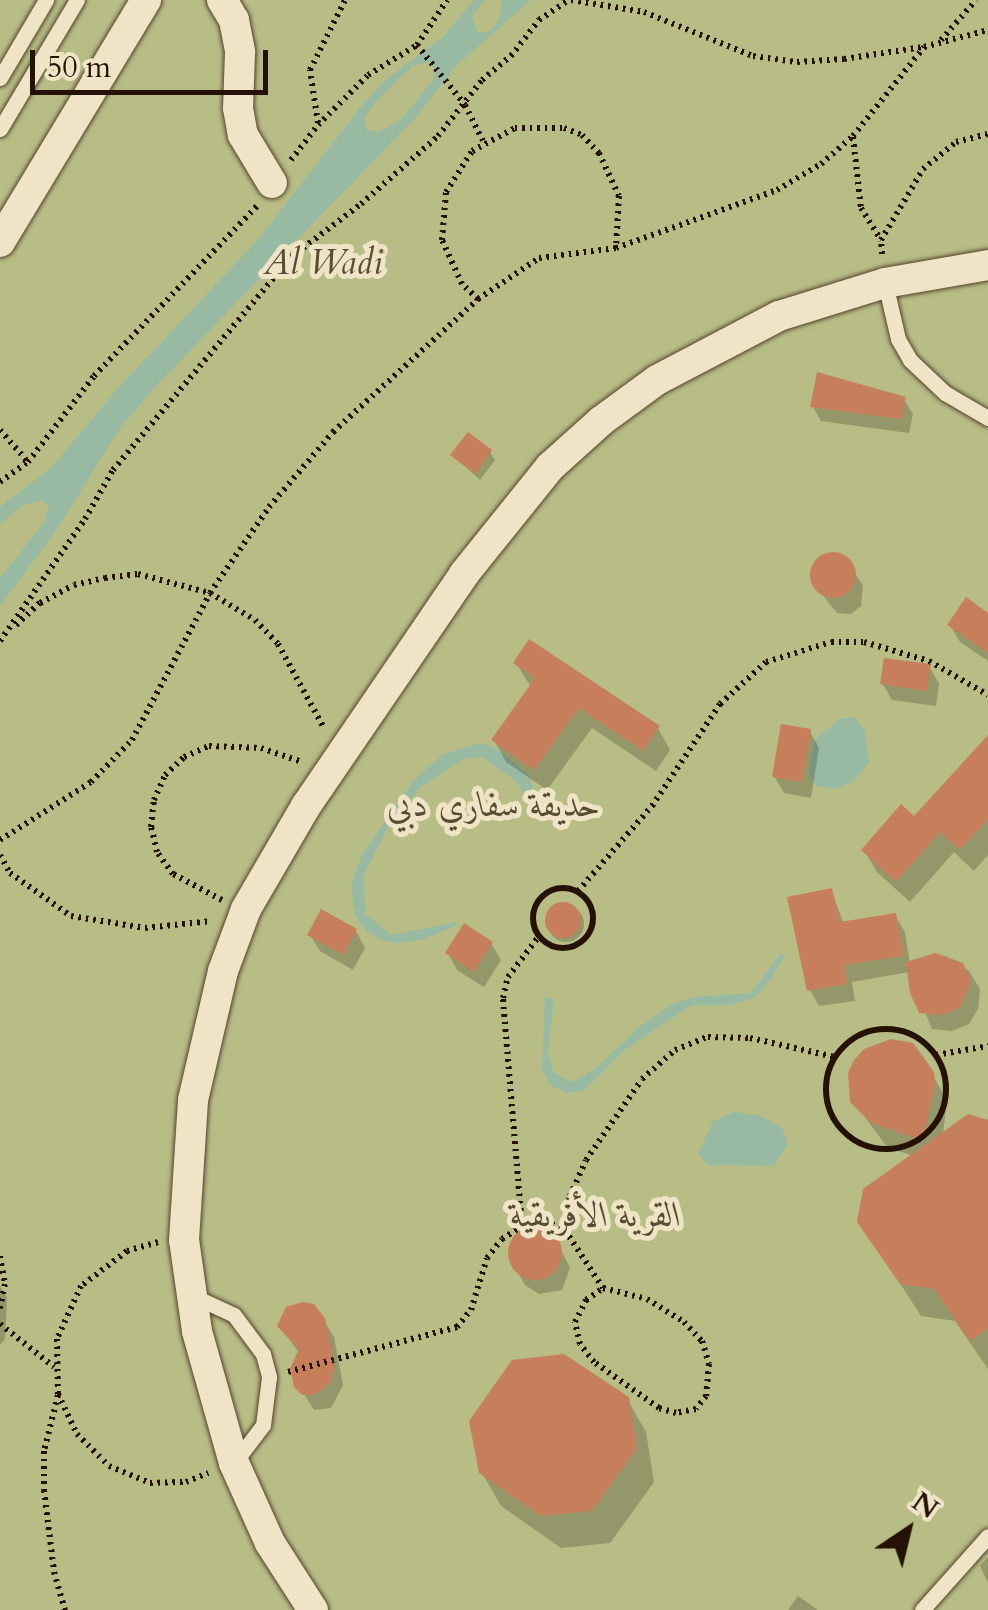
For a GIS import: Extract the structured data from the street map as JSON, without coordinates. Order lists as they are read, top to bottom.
{
  "parks": ["Al Wadi", "حديقة سفاري دبي", "القرية الأفريقية"],
  "scale_bar": "50 m",
  "north": "top right"
}
